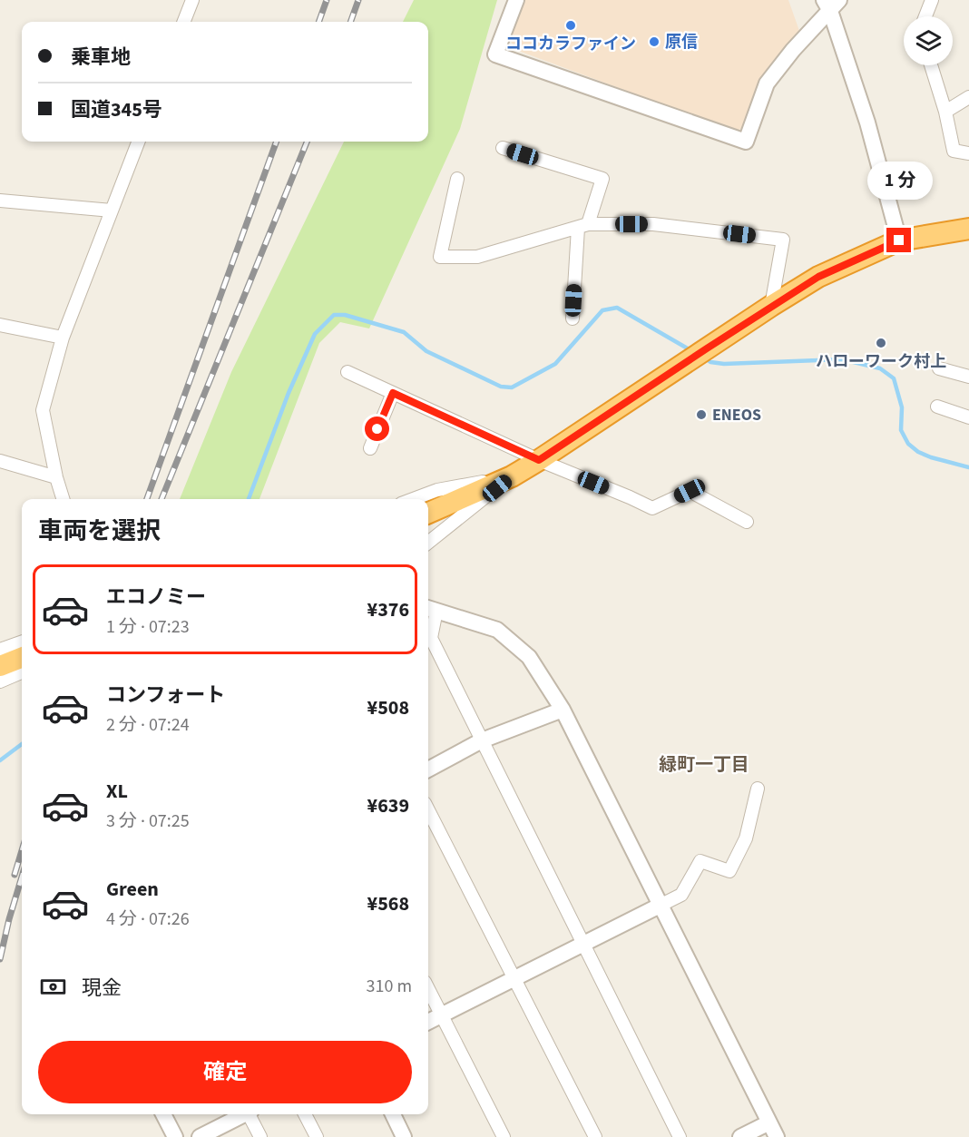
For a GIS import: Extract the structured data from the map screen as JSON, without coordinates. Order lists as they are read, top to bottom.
{
  "districts": ["緑町一丁目"],
  "places": [
    "ココカラファイン",
    "原信",
    "ハローワーク村上",
    "ENEOS"
  ],
  "page": {
    "banner": ["乗車地", "国道345号"],
    "bubble": "1 分",
    "heading": "車両を選択",
    "list": [
      {
        "name": "エコノミー",
        "note": "1 分 · 07:23",
        "value": "¥376"
      },
      {
        "name": "コンフォート",
        "note": "2 分 · 07:24",
        "value": "¥508"
      },
      {
        "name": "XL",
        "note": "3 分 · 07:25",
        "value": "¥639"
      },
      {
        "name": "Green",
        "note": "4 分 · 07:26",
        "value": "¥568"
      }
    ],
    "pay": ["現金", "310 m"],
    "buttons": "確定"
  }
}
